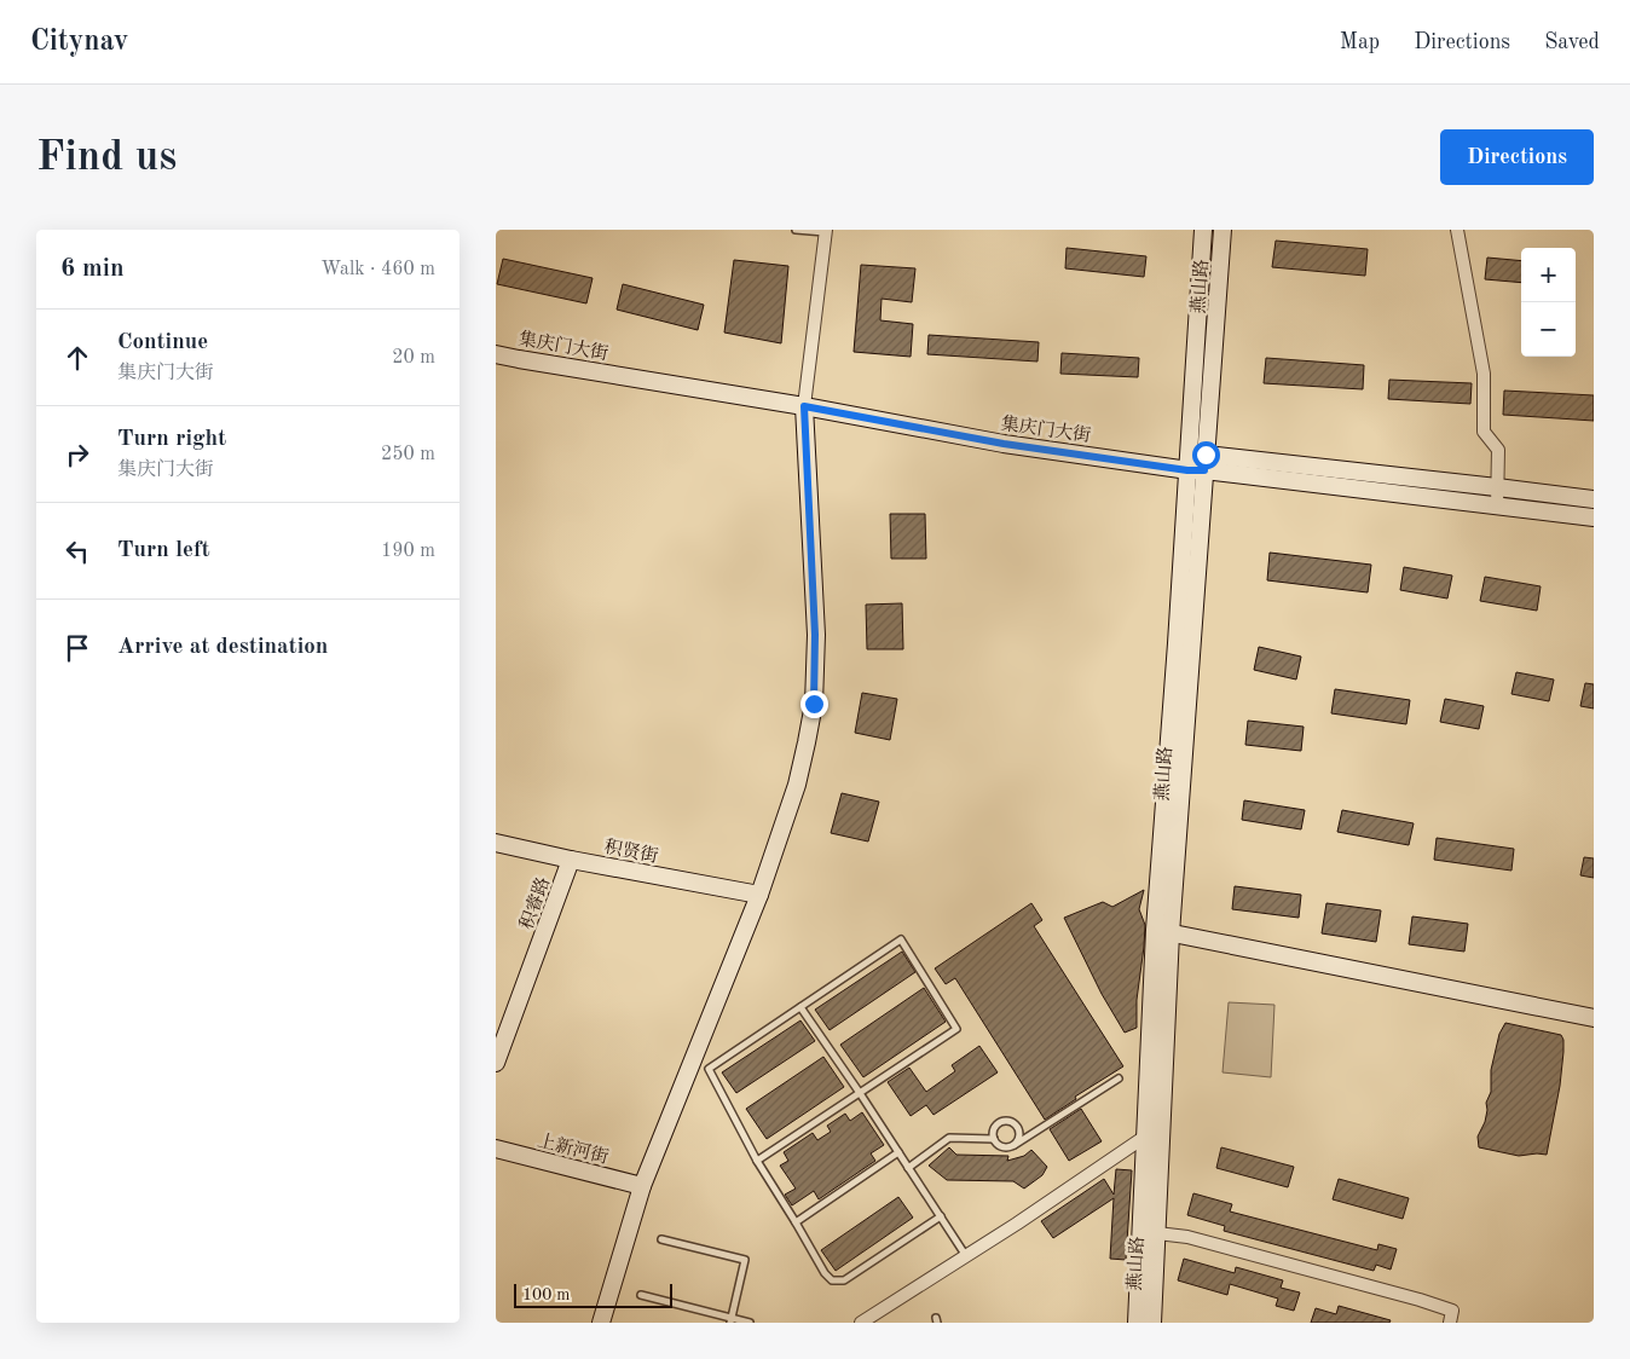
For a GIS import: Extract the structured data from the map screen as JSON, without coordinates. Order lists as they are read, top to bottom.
{
  "streets": {
    "street": [
      "燕山路",
      "集庆门大街",
      "积贤街",
      "积睿路",
      "上新河街"
    ]
  },
  "crossings": [
    ["燕山路", "集庆门大街"],
    ["积贤街", "积睿路"]
  ],
  "scale_bar": "100 m",
  "page": {
    "header": "Citynav",
    "nav": ["Map", "Directions", "Saved"],
    "buttons": "Directions",
    "title": "Find us",
    "heading": ["6 min", "Walk · 460 m"],
    "map_buttons": ["+", "−"],
    "list": [
      ["Continue", "集庆门大街", "20 m"],
      ["Turn right", "集庆门大街", "250 m"],
      ["Turn left", "190 m"],
      "Arrive at destination"
    ],
    "scale": "100 m"
  }
}
